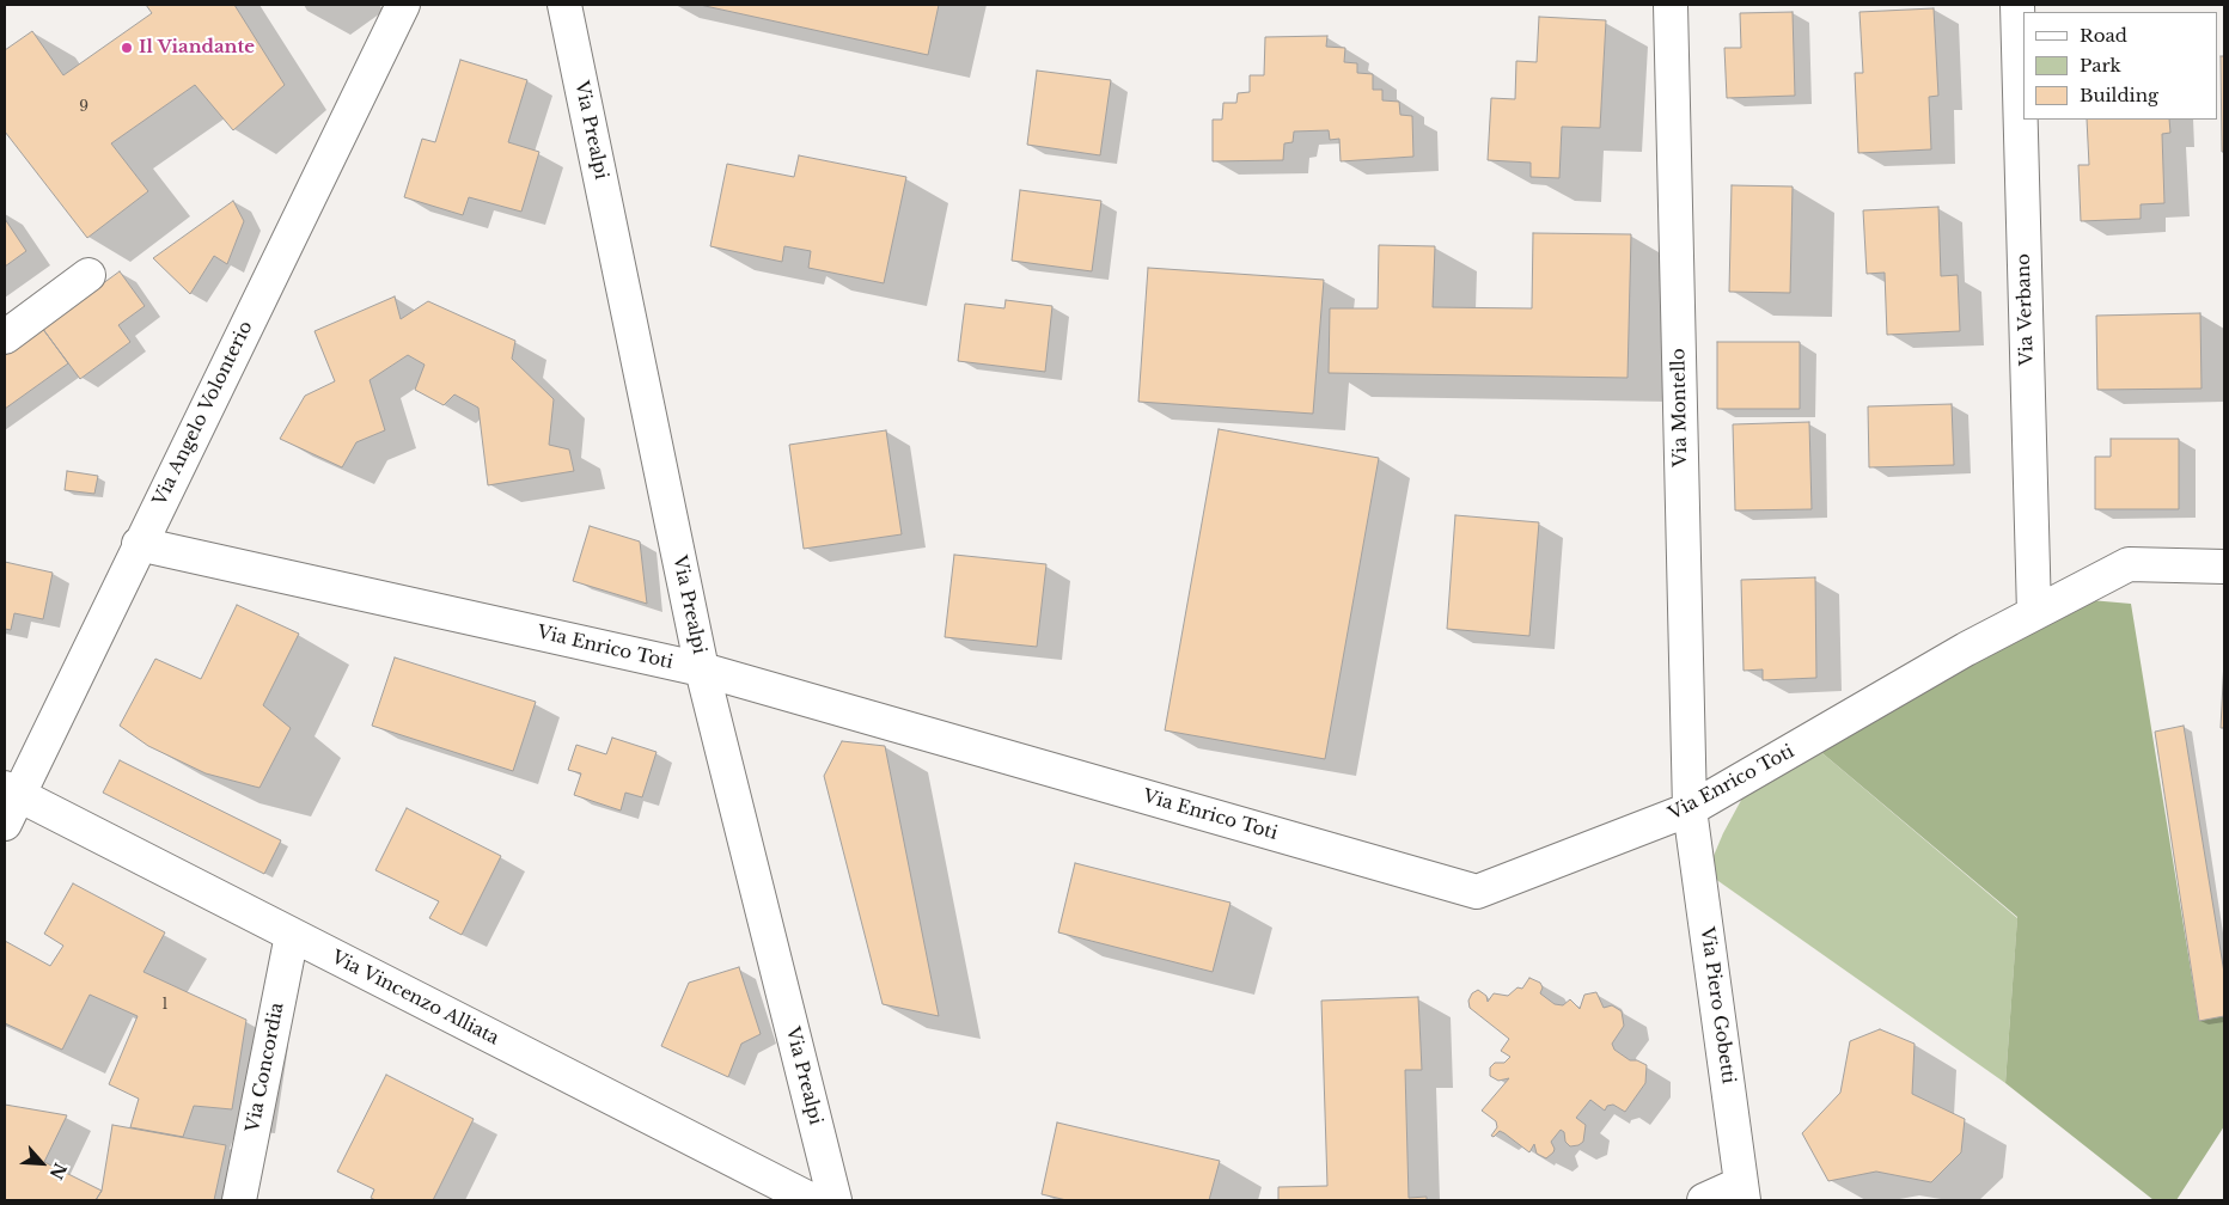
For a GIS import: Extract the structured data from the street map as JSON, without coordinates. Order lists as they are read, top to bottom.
{
  "streets": {
    "street": [
      "Via Prealpi",
      "Via Verbano",
      "Via Montello",
      "Via Angelo Volonterio",
      "Via Enrico Toti",
      "Via Vincenzo Alliata",
      "Via Piero Gobetti",
      "Via Concordia"
    ]
  },
  "crossings": [
    ["Via Prealpi", "Via Enrico Toti"],
    ["Via Verbano", "Via Enrico Toti"],
    ["Via Montello", "Via Enrico Toti"],
    ["Via Montello", "Via Piero Gobetti"],
    ["Via Angelo Volonterio", "Via Enrico Toti"],
    ["Via Angelo Volonterio", "Via Vincenzo Alliata"],
    ["Via Enrico Toti", "Via Piero Gobetti"],
    ["Via Vincenzo Alliata", "Via Concordia"]
  ],
  "places": ["Il Viandante"],
  "house_numbers": ["9", "1"],
  "legend": ["Road", "Park", "Building"],
  "north": "bottom right"
}
